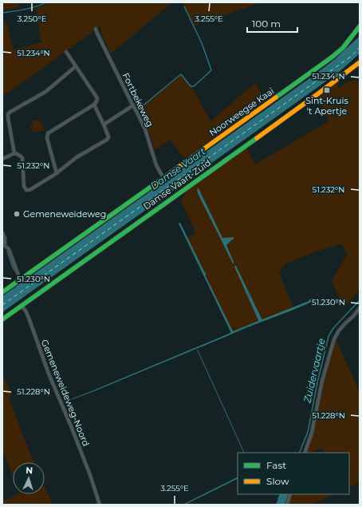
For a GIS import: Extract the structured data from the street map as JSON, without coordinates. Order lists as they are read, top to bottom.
{
  "streets": {
    "street": [
      "Fortbekeweg",
      "Noorweegse Kaai",
      "Damse Vaart-Zuid",
      "Gemeneweideweg-Noord"
    ]
  },
  "crossings": [
    ["Fortbekeweg", "Noorweegse Kaai"],
    ["Damse Vaart-Zuid", "Gemeneweideweg-Noord"]
  ],
  "water": ["Damse Vaart", "Zuidervaartje"],
  "places": {
    "transit": ["Sint-Kruis 't Apertje"],
    "other": ["Gemeneweideweg"]
  },
  "legend": ["Fast", "Slow"],
  "scale_bar": "100 m",
  "north": "top",
  "coordinates": [
    "3.250°E",
    "3.255°E",
    "51.234°N",
    "51.232°N",
    "51.230°N",
    "51.228°N"
  ]
}
